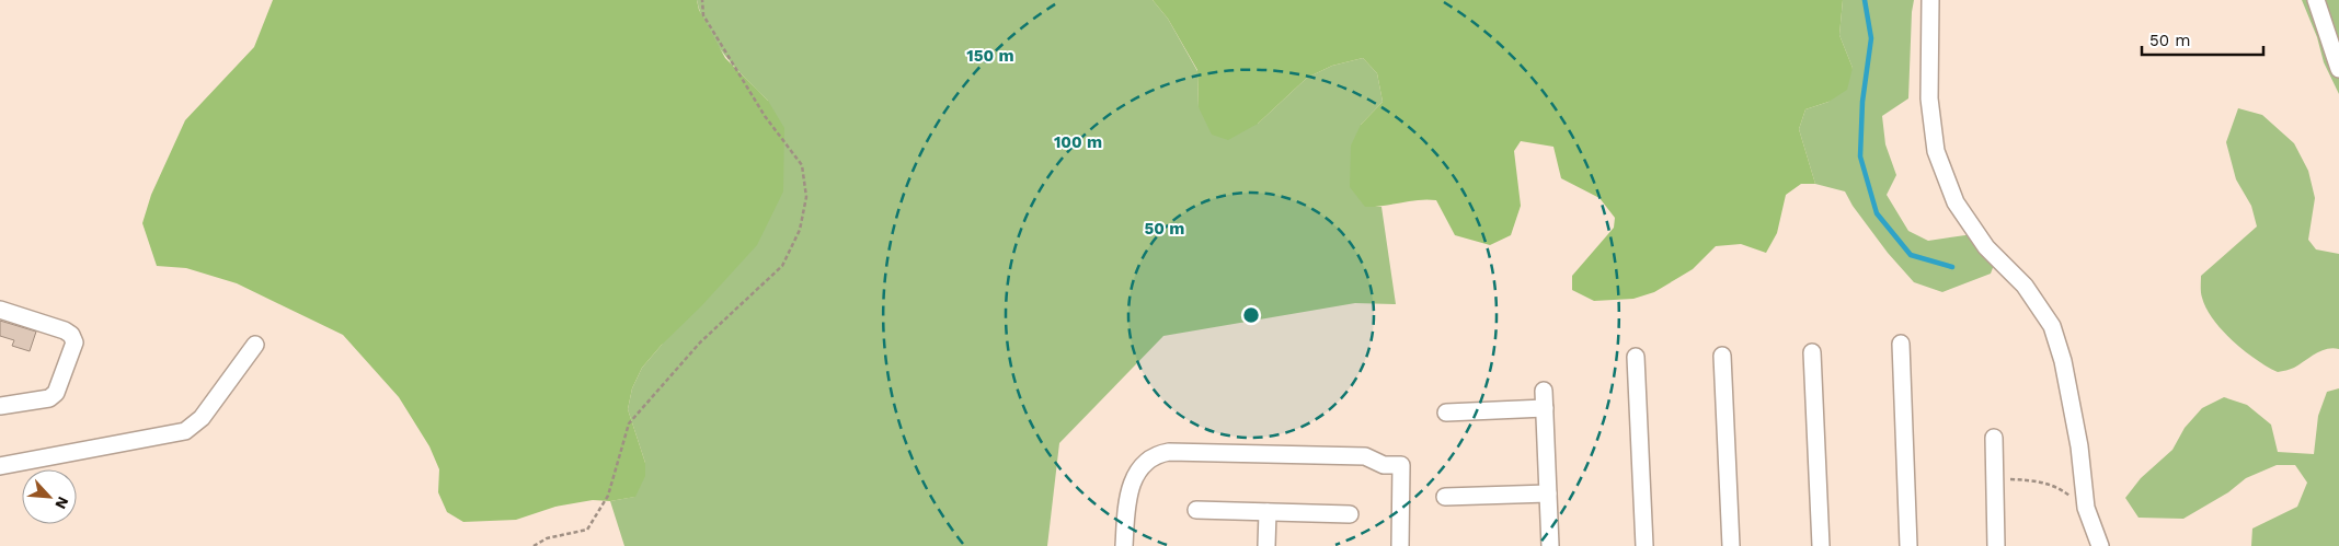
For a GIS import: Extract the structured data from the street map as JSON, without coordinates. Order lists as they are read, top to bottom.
{
  "scale_bar": "50 m",
  "north": "bottom right",
  "rings": ["150 m", "100 m", "50 m"]
}
